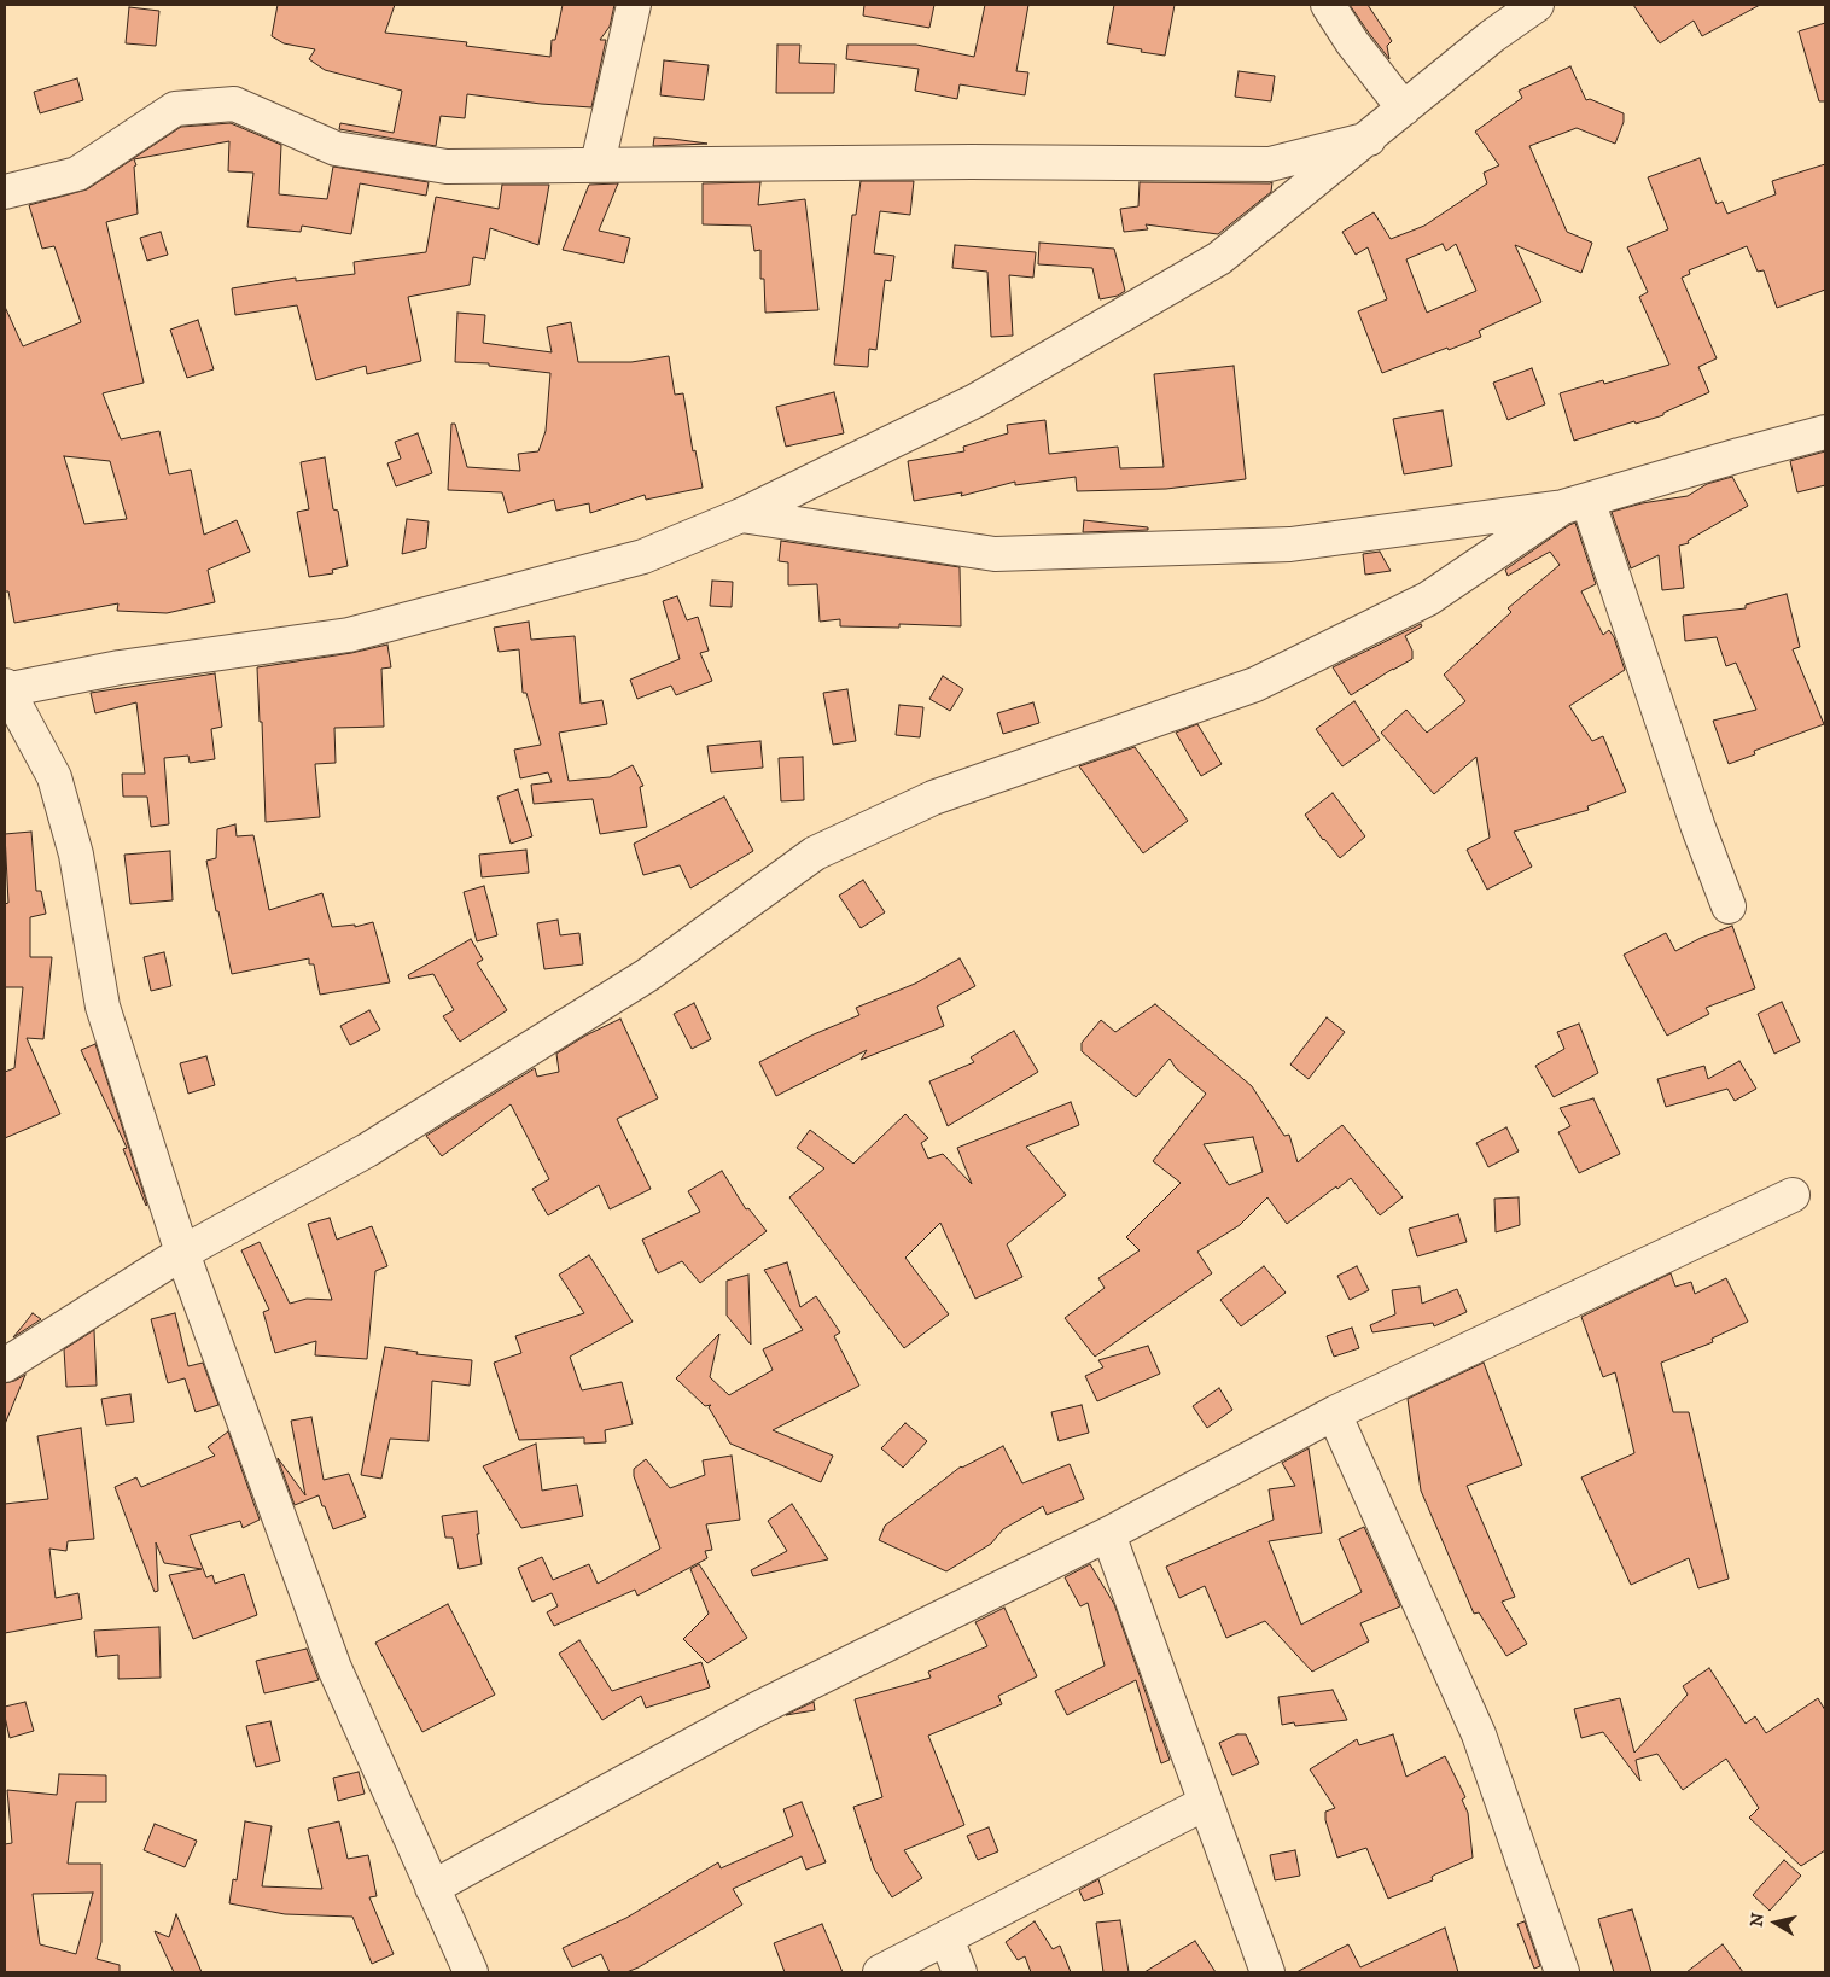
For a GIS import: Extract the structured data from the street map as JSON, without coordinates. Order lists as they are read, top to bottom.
{
  "north": "left"
}
